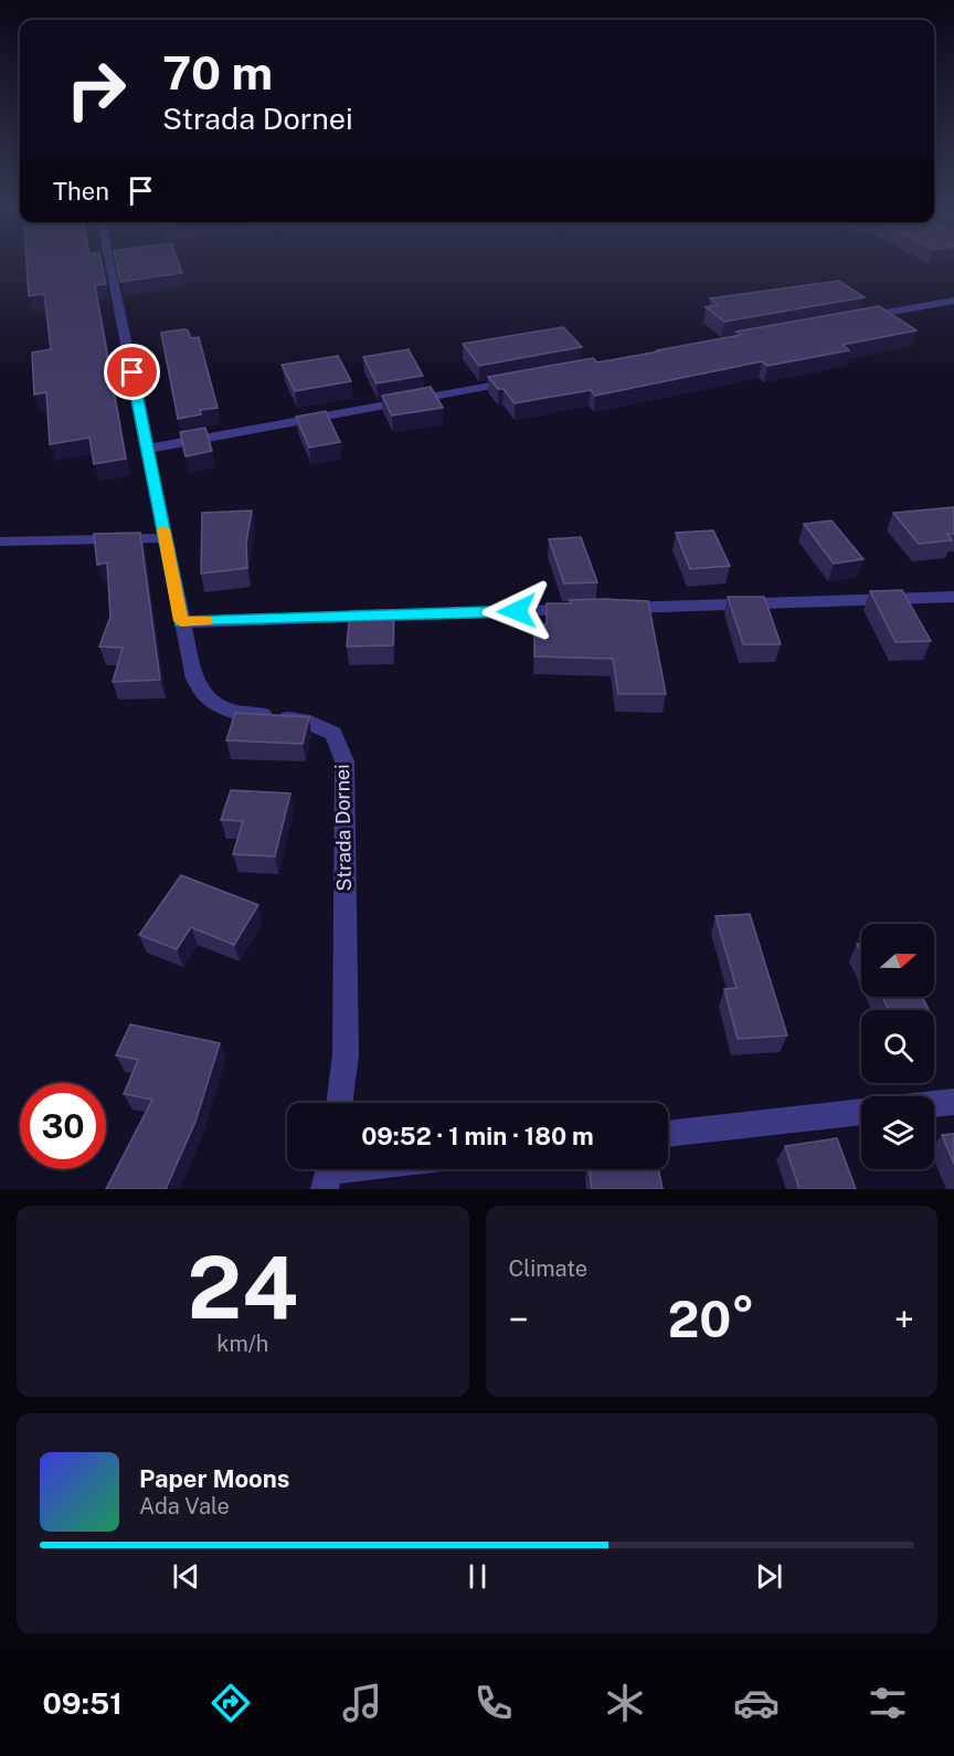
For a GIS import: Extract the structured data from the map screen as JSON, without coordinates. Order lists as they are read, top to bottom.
{
  "streets": {
    "street": ["Strada Dornei"]
  },
  "north": "right",
  "page": {
    "turn": ["70 m", "Strada Dornei"],
    "then": "Then",
    "limit": "30",
    "trip": "09:52 · 1 min · 180 m",
    "tile": [
      ["24", "km/h"],
      "Climate"
    ],
    "heat": ["−", "20°", "+"],
    "song": ["Paper Moons", "Ada Vale"],
    "tabs": "09:51"
  }
}
